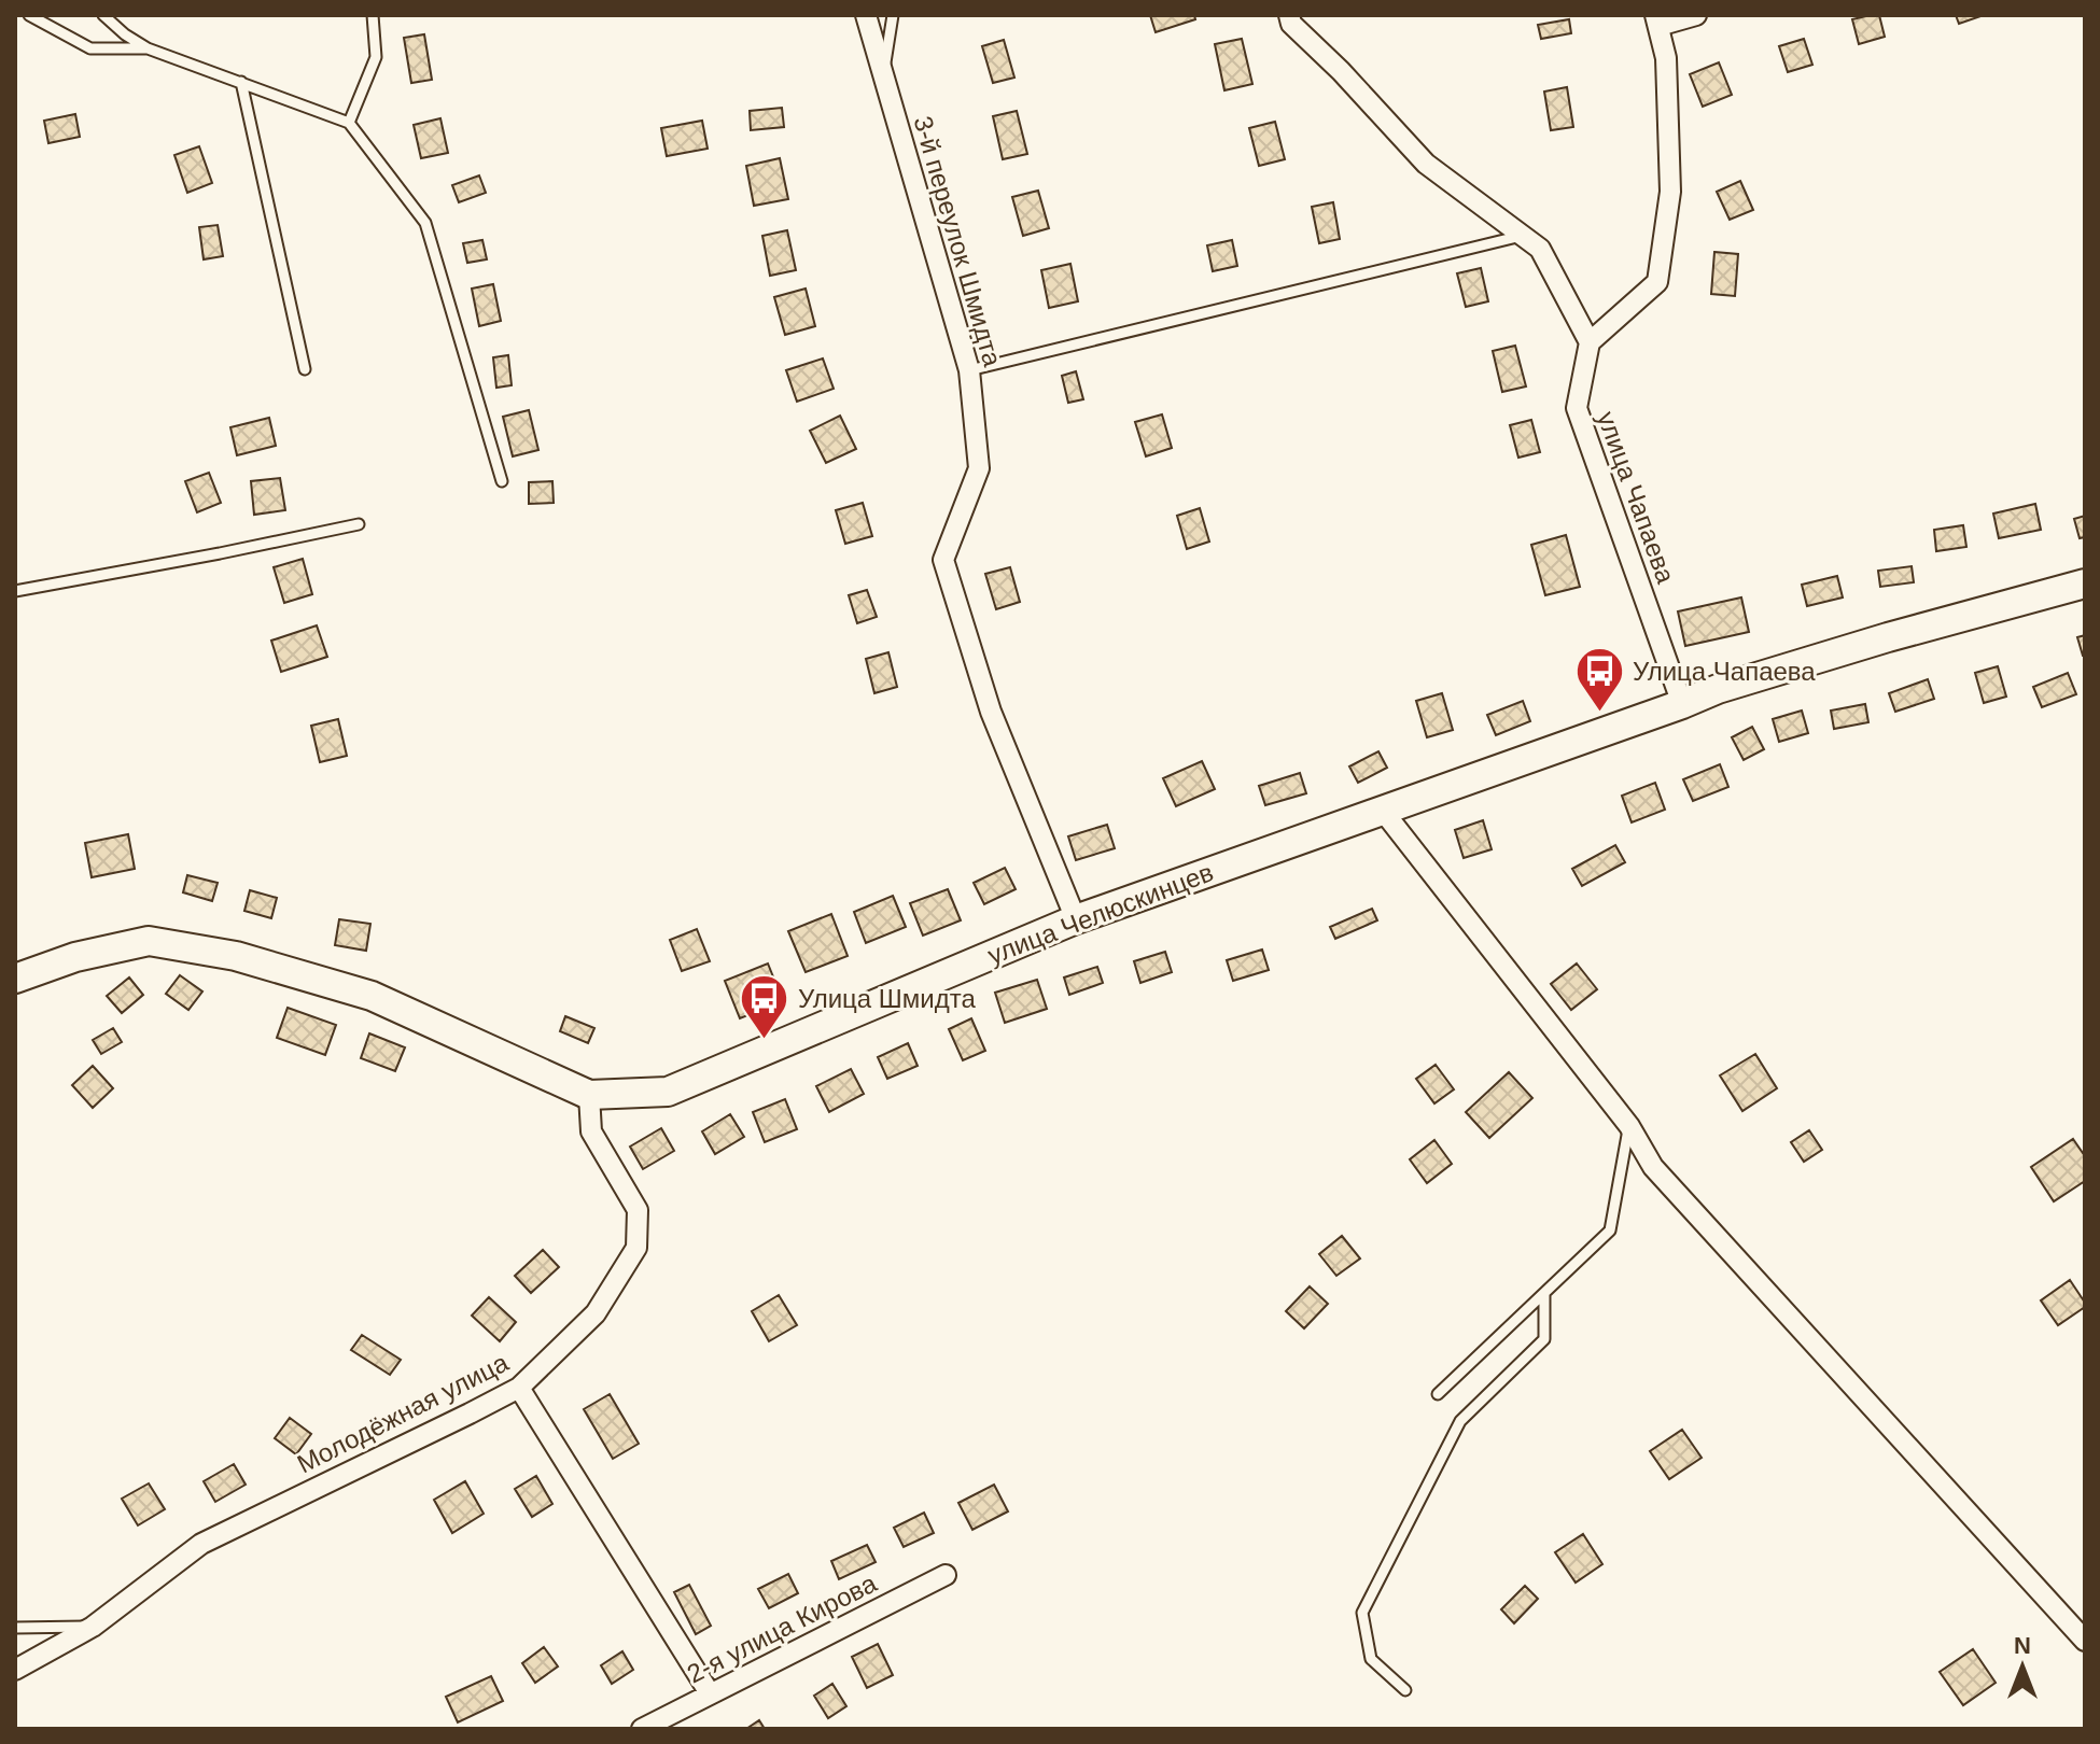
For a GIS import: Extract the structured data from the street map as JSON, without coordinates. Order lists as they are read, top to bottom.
{
  "streets": {
    "street": [
      "3-й переулок Шмидта",
      "улица Чапаева",
      "улица Челюскинцев",
      "Молодёжная улица",
      "2-я улица Кирова"
    ]
  },
  "crossings": [
    ["3-й переулок Шмидта", "улица Челюскинцев"],
    ["улица Чапаева", "улица Челюскинцев"],
    ["улица Челюскинцев", "Молодёжная улица"]
  ],
  "places": {
    "bus stop": ["Улица Чапаева", "Улица Шмидта"]
  },
  "north": "top"
}
